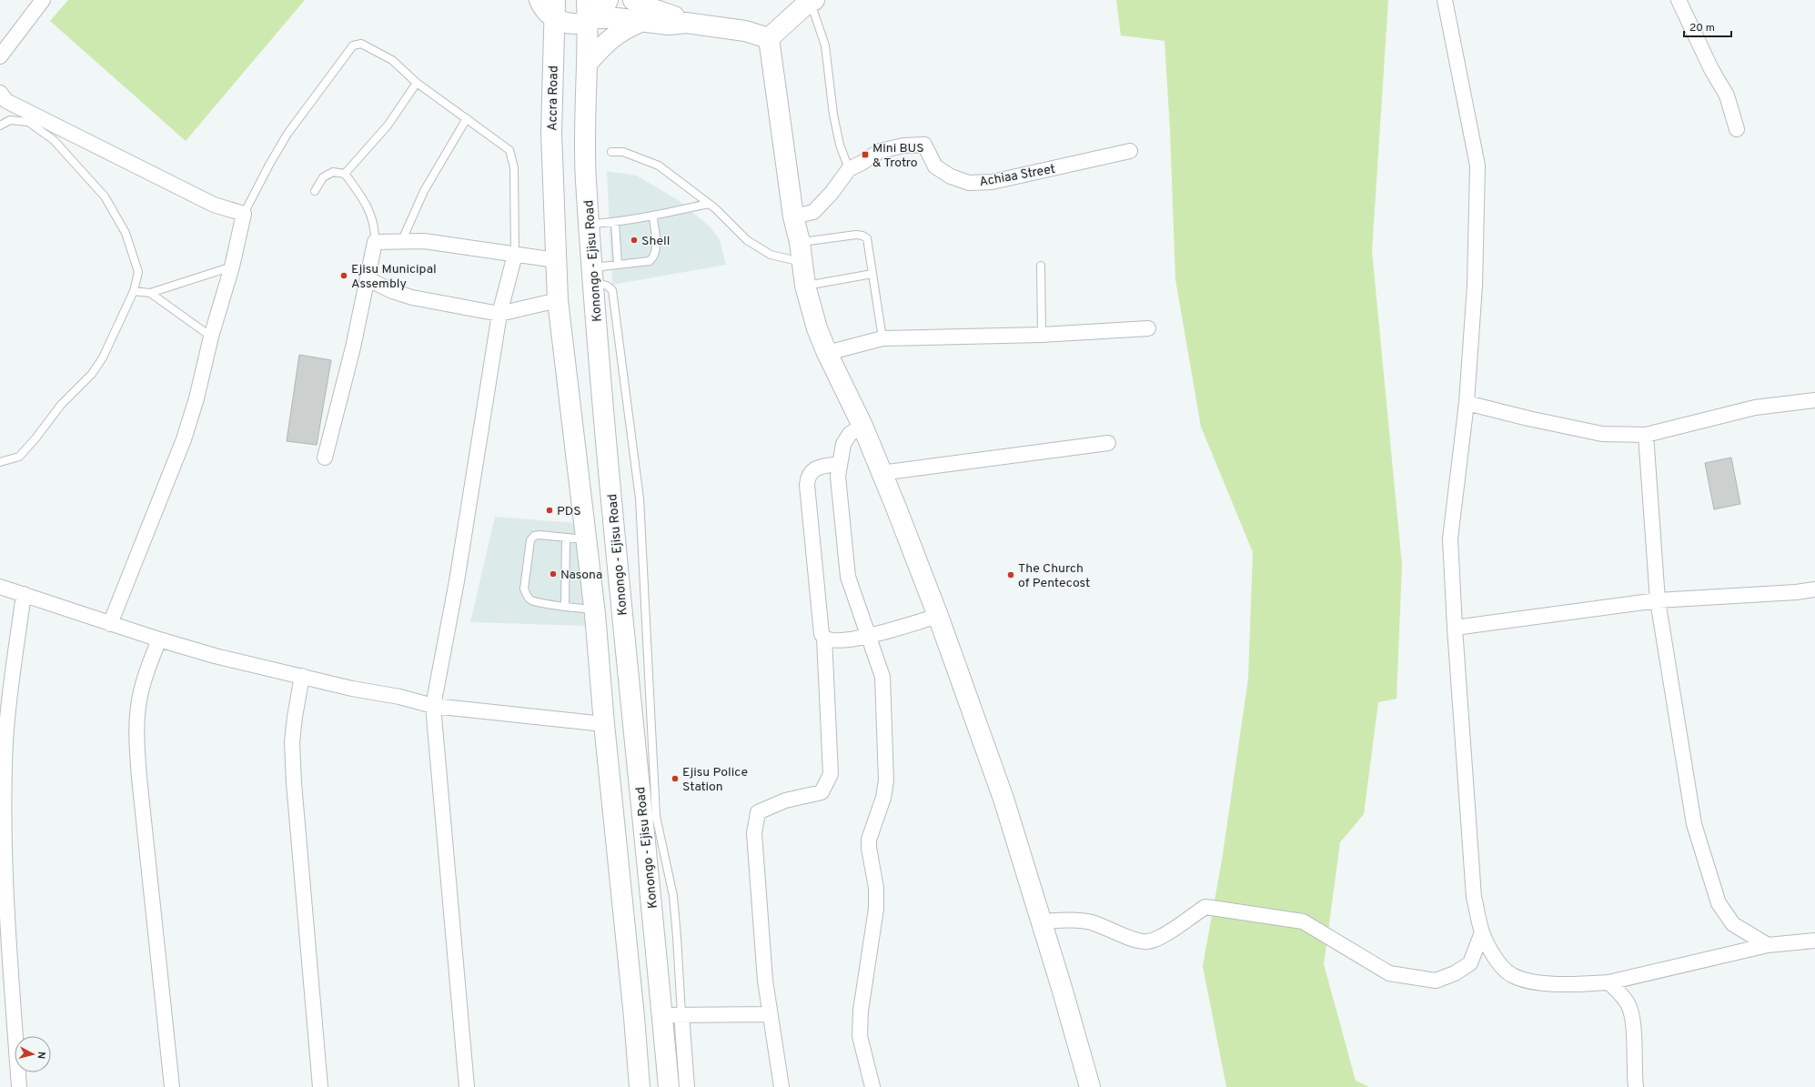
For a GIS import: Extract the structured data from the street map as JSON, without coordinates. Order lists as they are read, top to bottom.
{
  "streets": {
    "main road": ["Accra Road", "Konongo - Ejisu Road"],
    "street": ["Achiaa Street"]
  },
  "places": {
    "transit": ["Mini BUS & Trotro"],
    "other": [
      "Shell",
      "Ejisu Municipal Assembly",
      "PDS",
      "Nasona",
      "The Church of Pentecost",
      "Ejisu Police Station"
    ]
  },
  "scale_bar": "20 m",
  "north": "right"
}
